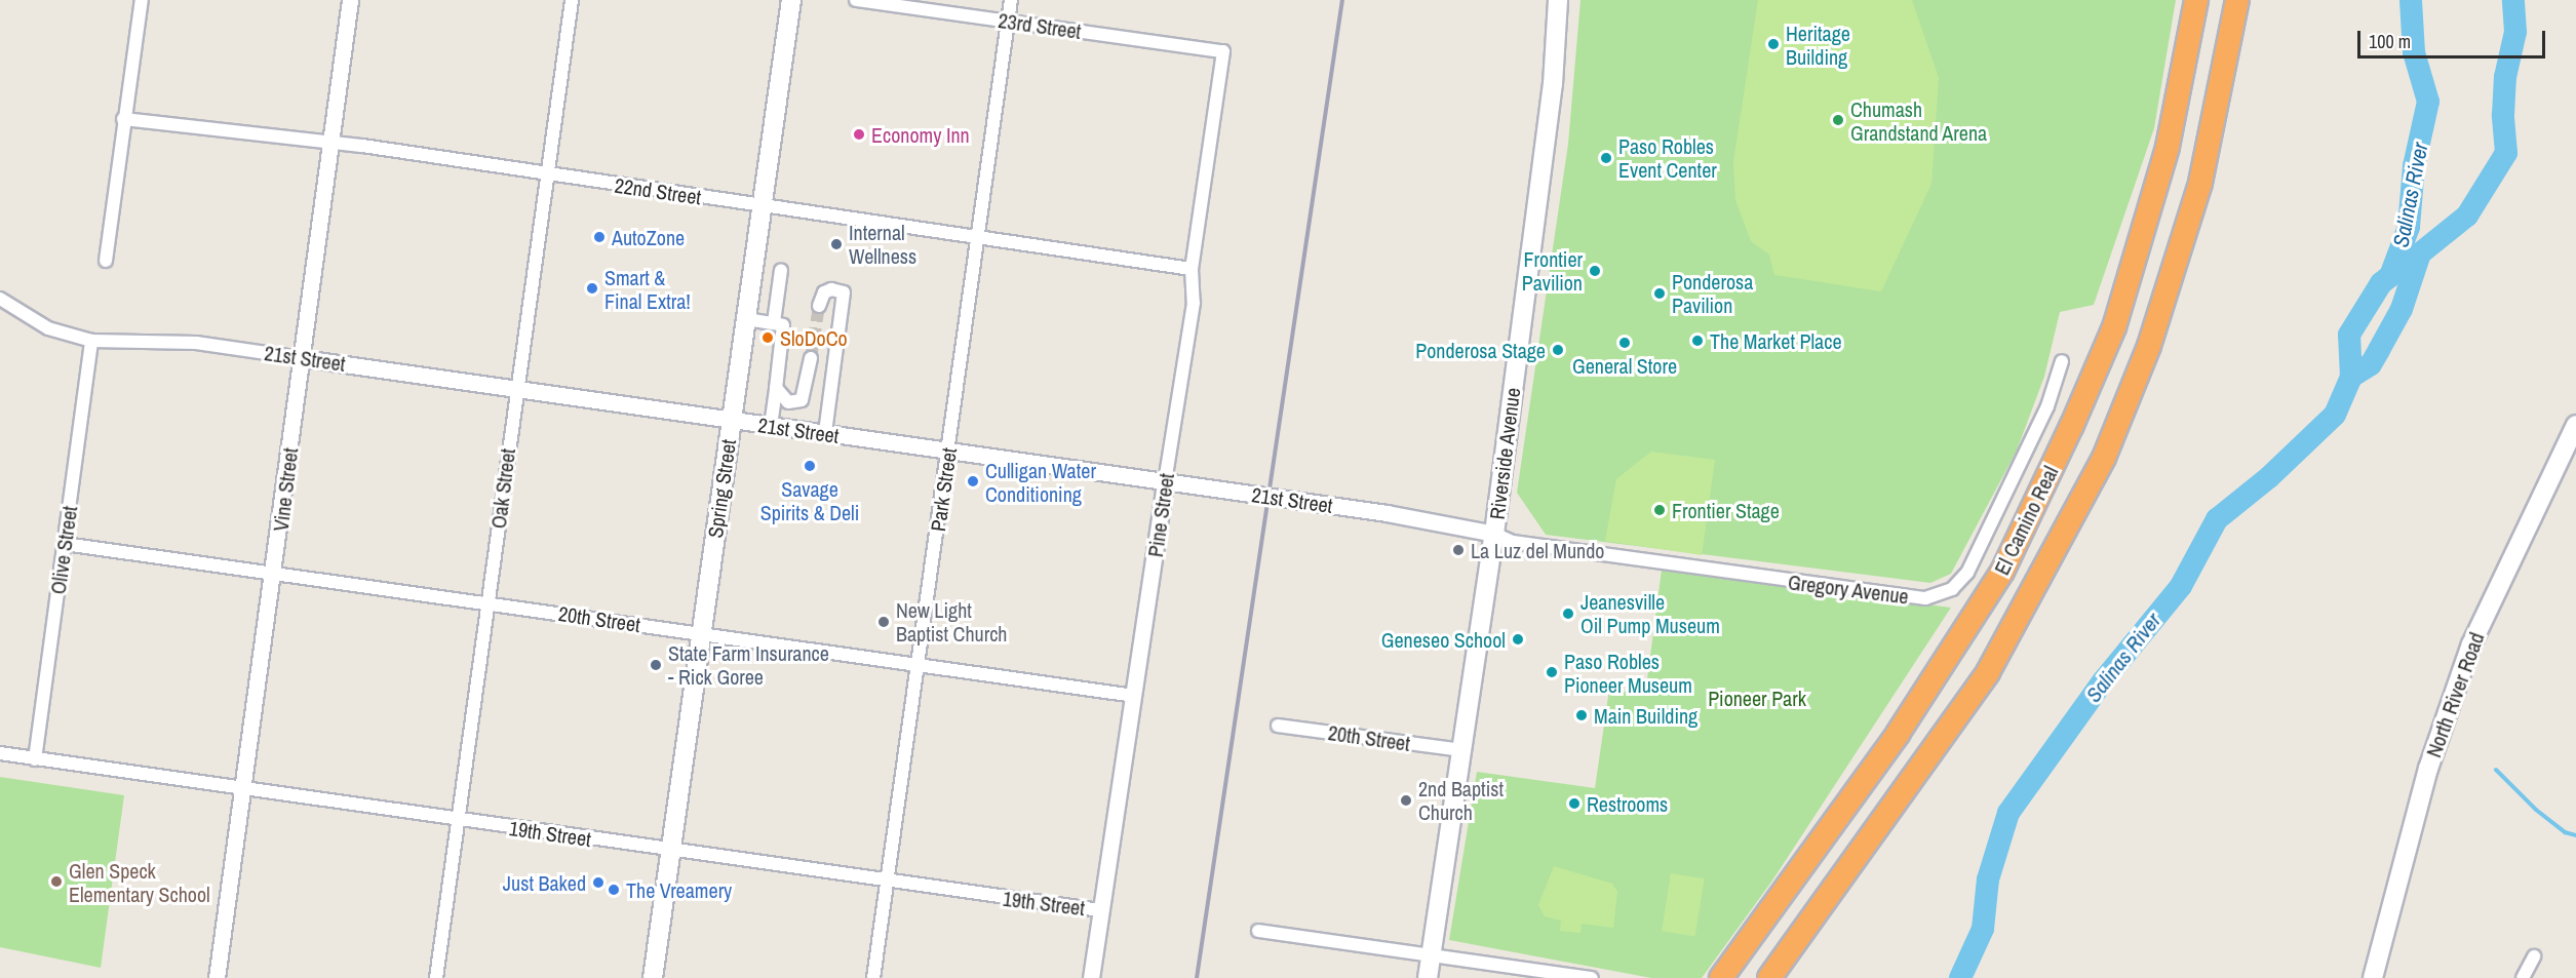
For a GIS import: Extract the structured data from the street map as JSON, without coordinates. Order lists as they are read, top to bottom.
{
  "streets": {
    "highway": ["El Camino Real"],
    "main road": ["Riverside Avenue", "Spring Street", "North River Road"],
    "street": [
      "23rd Street",
      "22nd Street",
      "21st Street",
      "Oak Street",
      "Vine Street",
      "Park Street",
      "Pine Street",
      "Olive Street",
      "Gregory Avenue",
      "20th Street",
      "19th Street"
    ]
  },
  "crossings": [
    ["23rd Street", "Park Street"],
    ["23rd Street", "Pine Street"],
    ["22nd Street", "Oak Street"],
    ["22nd Street", "Spring Street"],
    ["22nd Street", "Vine Street"],
    ["22nd Street", "Park Street"],
    ["22nd Street", "Pine Street"],
    ["21st Street", "Riverside Avenue"],
    ["21st Street", "Oak Street"],
    ["21st Street", "Spring Street"],
    ["21st Street", "Vine Street"],
    ["21st Street", "Park Street"],
    ["21st Street", "Pine Street"],
    ["21st Street", "Olive Street"],
    ["21st Street", "Gregory Avenue"],
    ["Riverside Avenue", "Gregory Avenue"],
    ["Riverside Avenue", "20th Street"],
    ["Oak Street", "20th Street"],
    ["Oak Street", "19th Street"],
    ["Spring Street", "20th Street"],
    ["Spring Street", "19th Street"],
    ["Vine Street", "20th Street"],
    ["Vine Street", "19th Street"],
    ["Park Street", "20th Street"],
    ["Park Street", "19th Street"],
    ["Pine Street", "20th Street"],
    ["Pine Street", "19th Street"],
    ["Olive Street", "20th Street"],
    ["Olive Street", "19th Street"]
  ],
  "water": ["Salinas River"],
  "parks": ["Pioneer Park"],
  "places": [
    "Heritage Building",
    "Chumash Grandstand Arena",
    "Economy Inn",
    "Paso Robles Event Center",
    "AutoZone",
    "Internal Wellness",
    "Frontier Pavilion",
    "Smart & Final Extra!",
    "Ponderosa Pavilion",
    "SloDoCo",
    "The Market Place",
    "General Store",
    "Ponderosa Stage",
    "Savage Spirits & Deli",
    "Culligan Water Conditioning",
    "Frontier Stage",
    "La Luz del Mundo",
    "Jeanesville Oil Pump Museum",
    "New Light Baptist Church",
    "Geneseo School",
    "State Farm Insurance - Rick Goree",
    "Paso Robles Pioneer Museum",
    "Main Building",
    "2nd Baptist Church",
    "Restrooms",
    "Glen Speck Elementary School",
    "Just Baked",
    "The Vreamery"
  ],
  "scale_bar": "100 m"
}
